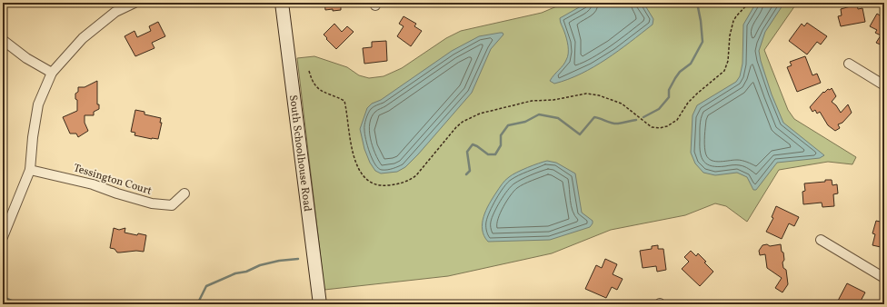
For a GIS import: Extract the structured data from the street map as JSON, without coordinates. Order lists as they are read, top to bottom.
{
  "streets": {
    "street": ["South Schoolhouse Road", "Tessington Court"]
  }
}
